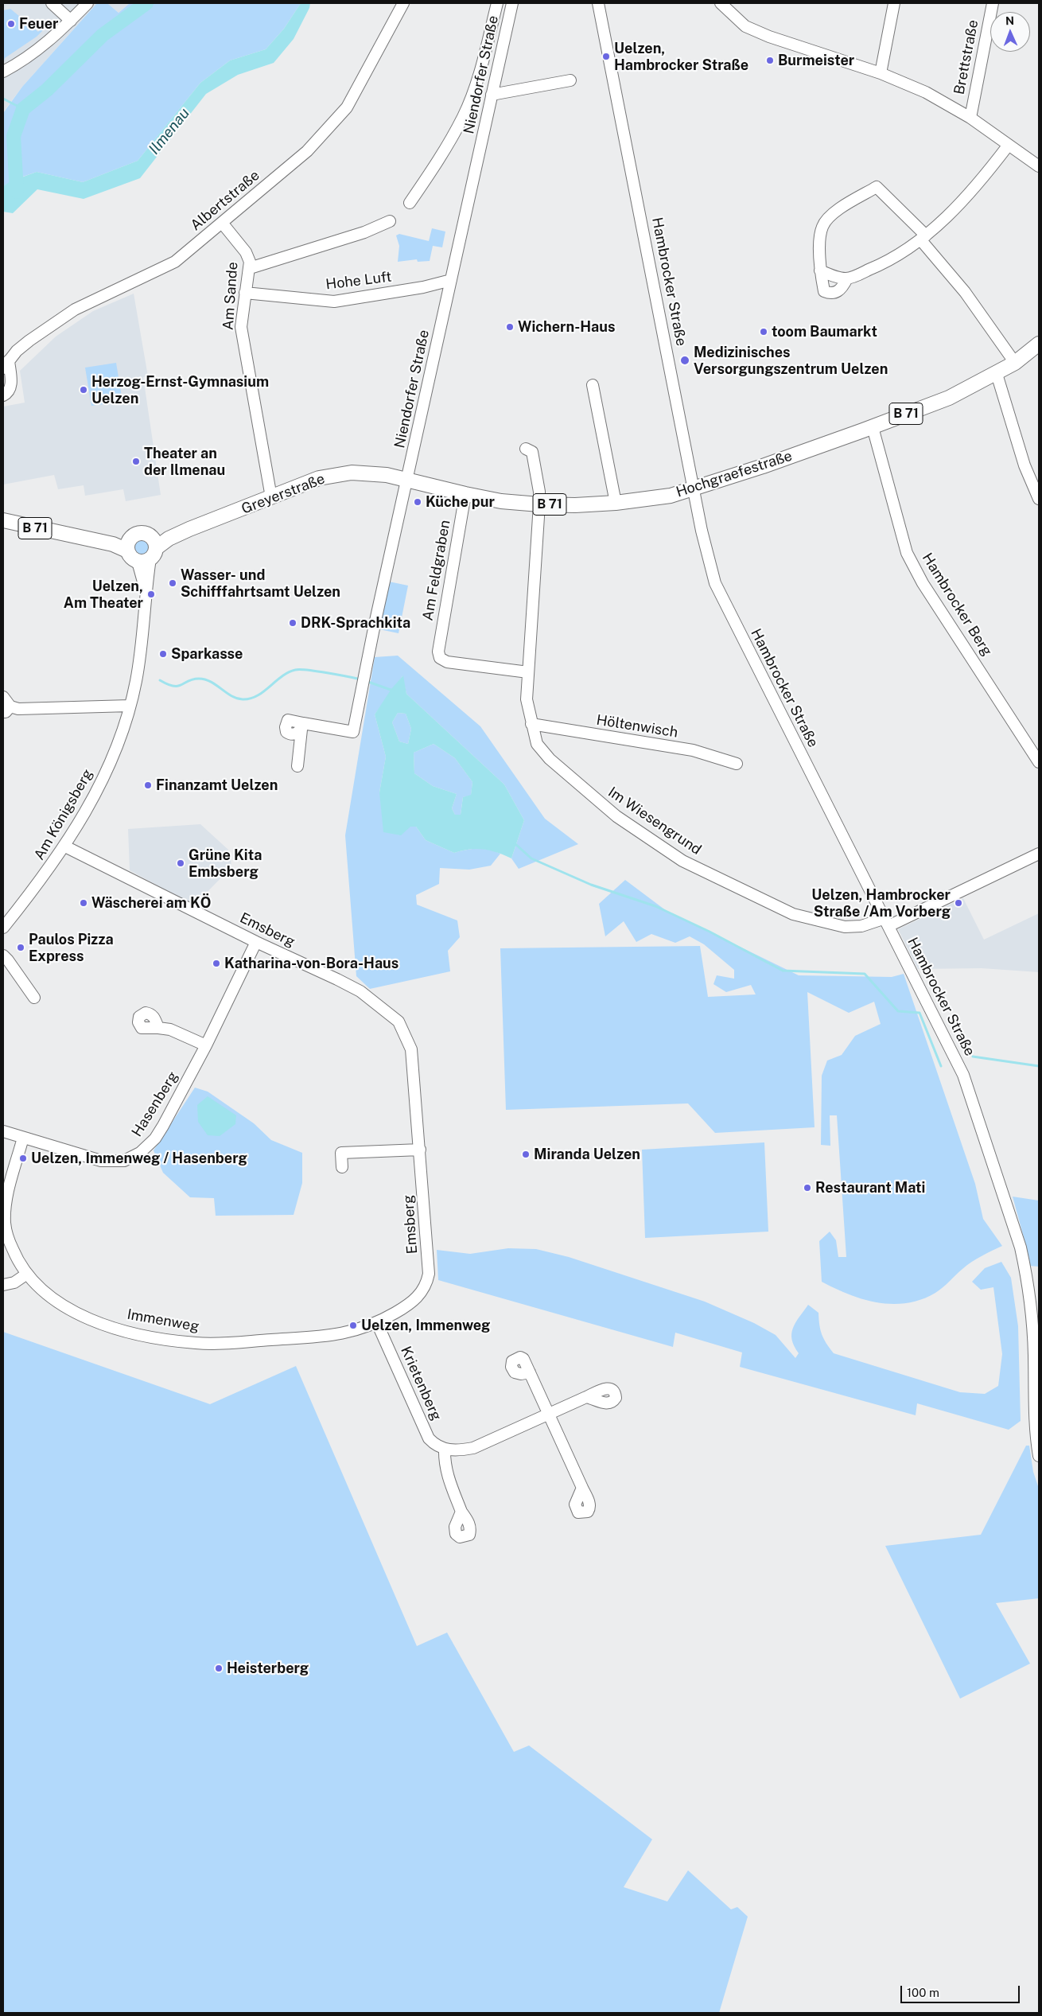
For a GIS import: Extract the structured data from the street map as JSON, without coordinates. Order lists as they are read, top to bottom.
{
  "streets": {
    "main road": ["B 71", "Hochgraefestraße", "Greyerstraße"],
    "street": [
      "Brettstraße",
      "Niendorfer Straße",
      "Albertstraße",
      "Hohe Luft",
      "Hambrocker Straße",
      "Am Sande",
      "Am Feldgraben",
      "Hambrocker Berg",
      "Höltenwisch",
      "Am Königsberg",
      "Im Wiesengrund",
      "Emsberg",
      "Hasenberg",
      "Immenweg",
      "Krietenberg"
    ]
  },
  "crossings": [
    ["Niendorfer Straße", "Hohe Luft"],
    ["Niendorfer Straße", "Hochgraefestraße"],
    ["Niendorfer Straße", "Greyerstraße"],
    ["Albertstraße", "Am Sande"],
    ["Hohe Luft", "Am Sande"],
    ["Hambrocker Straße", "Hochgraefestraße"],
    ["Hambrocker Straße", "Im Wiesengrund"],
    ["Am Sande", "Greyerstraße"],
    ["Hochgraefestraße", "Greyerstraße"],
    ["Hochgraefestraße", "Am Feldgraben"],
    ["Hochgraefestraße", "Hambrocker Berg"],
    ["Hochgraefestraße", "Im Wiesengrund"],
    ["Greyerstraße", "Am Königsberg"],
    ["Am Feldgraben", "Im Wiesengrund"],
    ["Höltenwisch", "Im Wiesengrund"],
    ["Am Königsberg", "Emsberg"],
    ["Emsberg", "Hasenberg"],
    ["Emsberg", "Immenweg"],
    ["Hasenberg", "Immenweg"],
    ["Immenweg", "Krietenberg"]
  ],
  "water": ["Ilmenau"],
  "places": [
    "Feuer",
    "Uelzen, Hambrocker Straße",
    "Burmeister",
    "Wichern-Haus",
    "toom Baumarkt",
    "Medizinisches Versorgungszentrum Uelzen",
    "Herzog-Ernst-Gymnasium Uelzen",
    "Theater an der Ilmenau",
    "Küche pur",
    "Wasser- und Schifffahrtsamt Uelzen",
    "Uelzen, Am Theater",
    "DRK-Sprachkita",
    "Sparkasse",
    "Finanzamt Uelzen",
    "Grüne Kita Embsberg",
    "Wäscherei am KÖ",
    "Uelzen, Hambrocker Straße /Am Vorberg",
    "Paulos Pizza Express",
    "Katharina-von-Bora-Haus",
    "Miranda Uelzen",
    "Uelzen, Immenweg / Hasenberg",
    "Restaurant Mati",
    "Uelzen, Immenweg",
    "Heisterberg"
  ],
  "scale_bar": "100 m",
  "north": "top"
}
